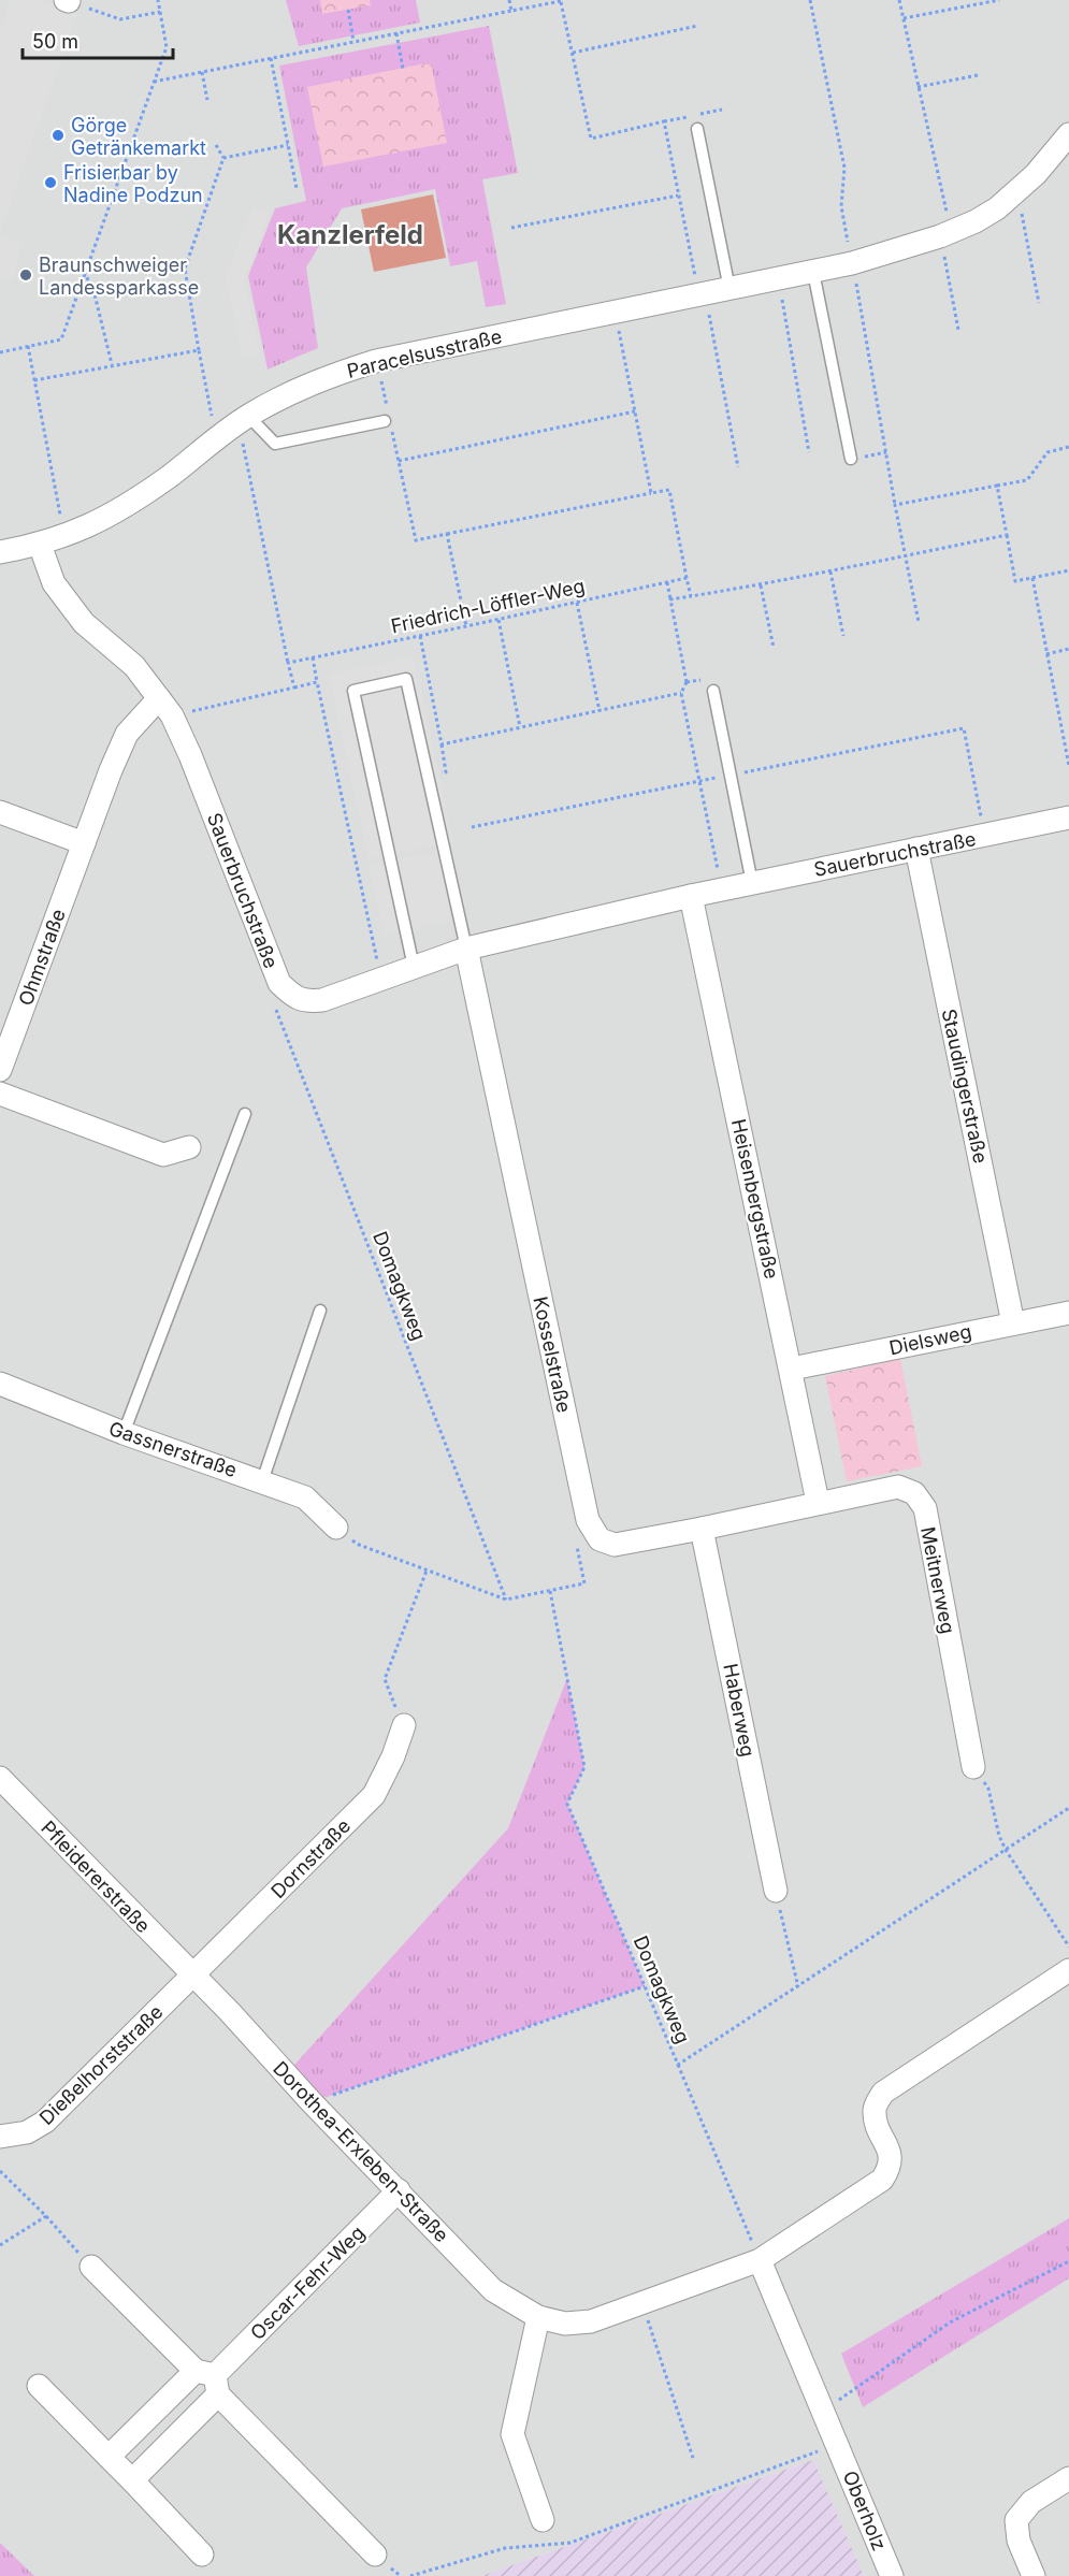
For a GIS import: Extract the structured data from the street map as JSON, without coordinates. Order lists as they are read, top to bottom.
{
  "streets": {
    "street": [
      "Paracelsusstraße",
      "Sauerbruchstraße",
      "Ohmstraße",
      "Staudingerstraße",
      "Heisenbergstraße",
      "Dielsweg",
      "Kosselstraße",
      "Gassnerstraße",
      "Meitnerweg",
      "Haberweg",
      "Dornstraße",
      "Pfleidererstraße",
      "Dießelhorststraße",
      "Dorothea-Erxleben-Straße",
      "Oscar-Fehr-Weg",
      "Oberholz"
    ],
    "path": ["Friedrich-Löffler-Weg", "Domagkweg"]
  },
  "crossings": [
    ["Paracelsusstraße", "Sauerbruchstraße"],
    ["Sauerbruchstraße", "Ohmstraße"],
    ["Sauerbruchstraße", "Staudingerstraße"],
    ["Sauerbruchstraße", "Heisenbergstraße"],
    ["Sauerbruchstraße", "Domagkweg"],
    ["Sauerbruchstraße", "Kosselstraße"],
    ["Staudingerstraße", "Dielsweg"],
    ["Heisenbergstraße", "Dielsweg"],
    ["Heisenbergstraße", "Meitnerweg"],
    ["Dornstraße", "Pfleidererstraße"],
    ["Dornstraße", "Dießelhorststraße"],
    ["Dornstraße", "Dorothea-Erxleben-Straße"],
    ["Pfleidererstraße", "Dießelhorststraße"],
    ["Pfleidererstraße", "Dorothea-Erxleben-Straße"],
    ["Dießelhorststraße", "Dorothea-Erxleben-Straße"],
    ["Dorothea-Erxleben-Straße", "Oscar-Fehr-Weg"]
  ],
  "districts": ["Kanzlerfeld"],
  "places": ["Görge Getränkemarkt", "Frisierbar by Nadine Podzun", "Braunschweiger Landessparkasse"],
  "scale_bar": "50 m"
}
